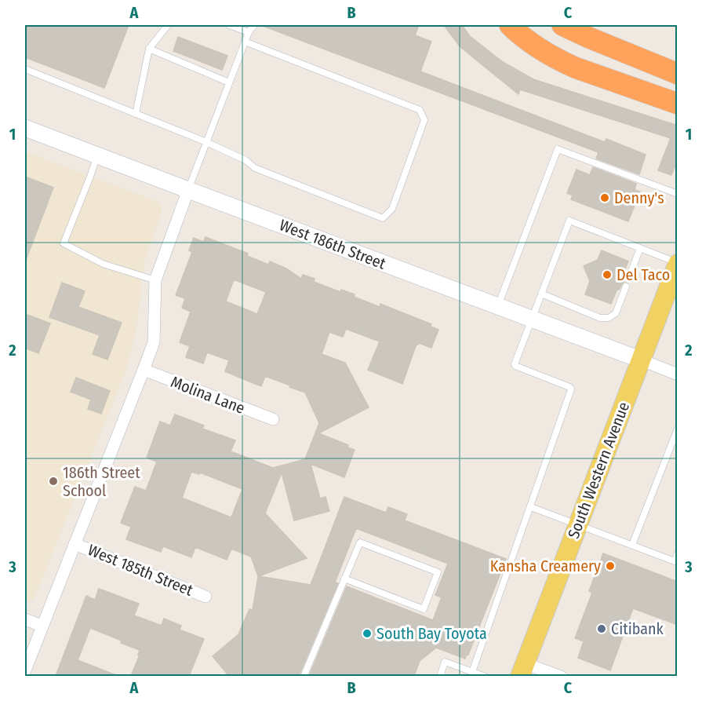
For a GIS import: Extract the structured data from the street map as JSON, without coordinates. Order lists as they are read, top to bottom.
{
  "streets": {
    "main road": ["South Western Avenue"],
    "street": ["West 186th Street", "Molina Lane", "West 185th Street"]
  },
  "crossings": [
    ["West 186th Street", "South Western Avenue"]
  ],
  "places": [
    "Denny's",
    "Del Taco",
    "186th Street School",
    "Kansha Creamery",
    "Citibank",
    "South Bay Toyota"
  ],
  "grid": {
    "columns": ["A", "B", "C"],
    "rows": ["1", "2", "3"]
  }
}
